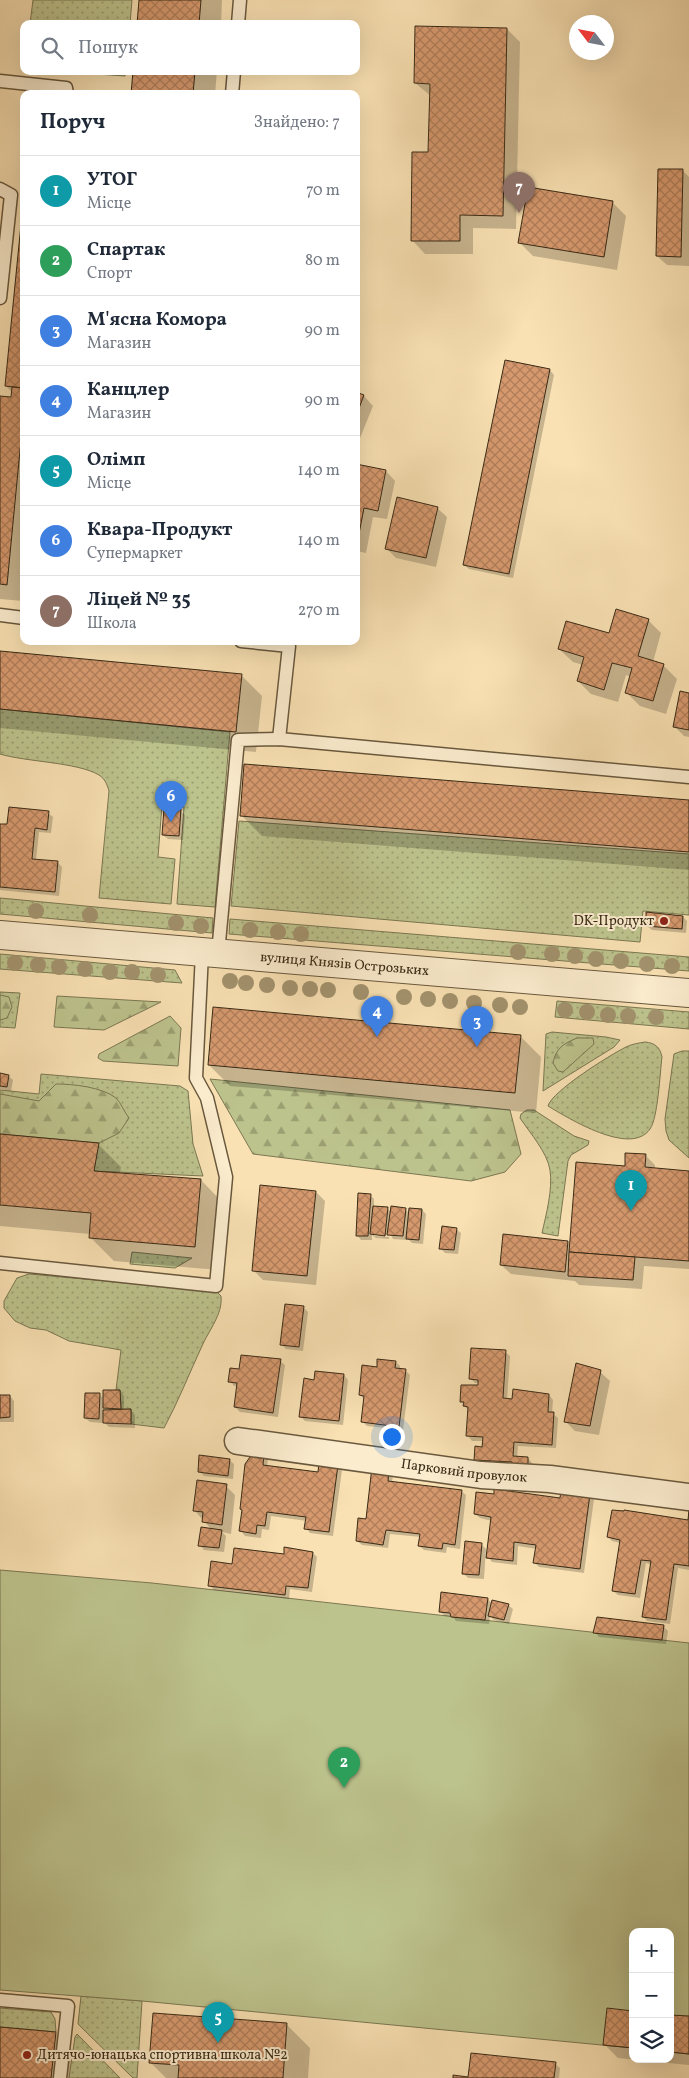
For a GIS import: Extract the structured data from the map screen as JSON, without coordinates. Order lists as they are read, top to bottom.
{
  "streets": {
    "street": ["вулиця Князів Острозьких", "Парковий провулок"]
  },
  "places": ["DK-Продукт", "Дитячо-юнацька спортивна школа №2"],
  "north": "top left",
  "page": {
    "search": "Пошук",
    "heading": ["Поруч", "Знайдено: 7"],
    "list": [
      {
        "mark": "1",
        "name": "УТОГ",
        "note": "Місце",
        "value": "70 m"
      },
      {
        "mark": "2",
        "name": "Спартак",
        "note": "Спорт",
        "value": "80 m"
      },
      {
        "mark": "3",
        "name": "М'ясна Комора",
        "note": "Магазин",
        "value": "90 m"
      },
      {
        "mark": "4",
        "name": "Канцлер",
        "note": "Магазин",
        "value": "90 m"
      },
      {
        "mark": "5",
        "name": "Олімп",
        "note": "Місце",
        "value": "140 m"
      },
      {
        "mark": "6",
        "name": "Квара-Продукт",
        "note": "Супермаркет",
        "value": "140 m"
      },
      {
        "mark": "7",
        "name": "Ліцей № 35",
        "note": "Школа",
        "value": "270 m"
      }
    ],
    "pins": [
      "7",
      "6",
      "4",
      "3",
      "1",
      "2",
      "5"
    ],
    "map_buttons": ["+", "−"]
  }
}
